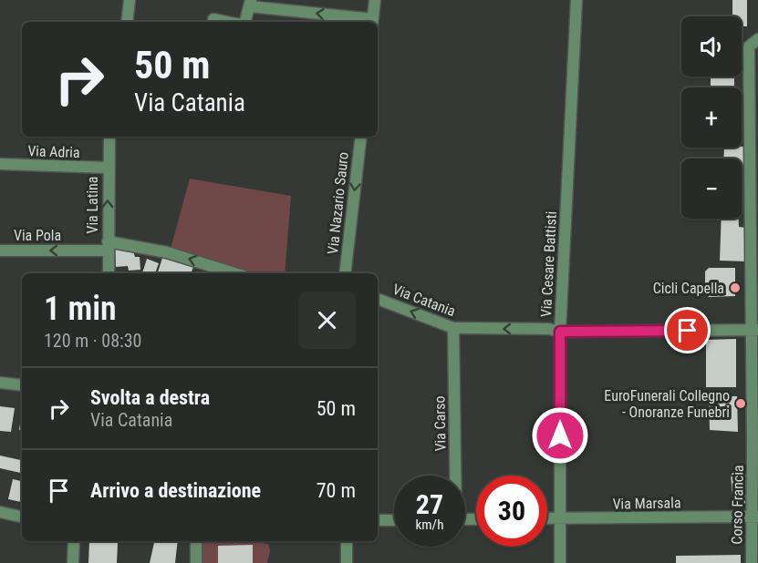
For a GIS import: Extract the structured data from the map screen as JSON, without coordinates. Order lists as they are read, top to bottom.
{
  "streets": {
    "street": [
      "Via Adria",
      "Via Nazario Sauro",
      "Via Latina",
      "Via Pola",
      "Via Cesare Battisti",
      "Via Catania",
      "Via Carso",
      "Via Marsala",
      "Corso Francia"
    ]
  },
  "crossings": [
    ["Via Adria", "Via Latina"],
    ["Via Latina", "Via Pola"],
    ["Via Cesare Battisti", "Via Catania"],
    ["Via Cesare Battisti", "Via Marsala"],
    ["Via Catania", "Via Carso"],
    ["Via Catania", "Corso Francia"],
    ["Via Marsala", "Corso Francia"]
  ],
  "one_way": [
    "Via Nazario Sauro",
    "Via Latina",
    "Via Pola",
    "Via Catania"
  ],
  "places": ["Cicli Capella", "EuroFunerali Collegno - Onoranze Funebri"],
  "page": {
    "map_buttons": ["+", "−"],
    "turn": ["50 m", "Via Catania"],
    "heading": ["1 min", "120 m · 08:30"],
    "list": [
      {
        "name": "Svolta a destra",
        "note": "Via Catania",
        "value": "50 m"
      },
      {
        "name": "Arrivo a destinazione",
        "value": "70 m"
      }
    ],
    "speed": "27 km/h",
    "limit": "30"
  }
}
